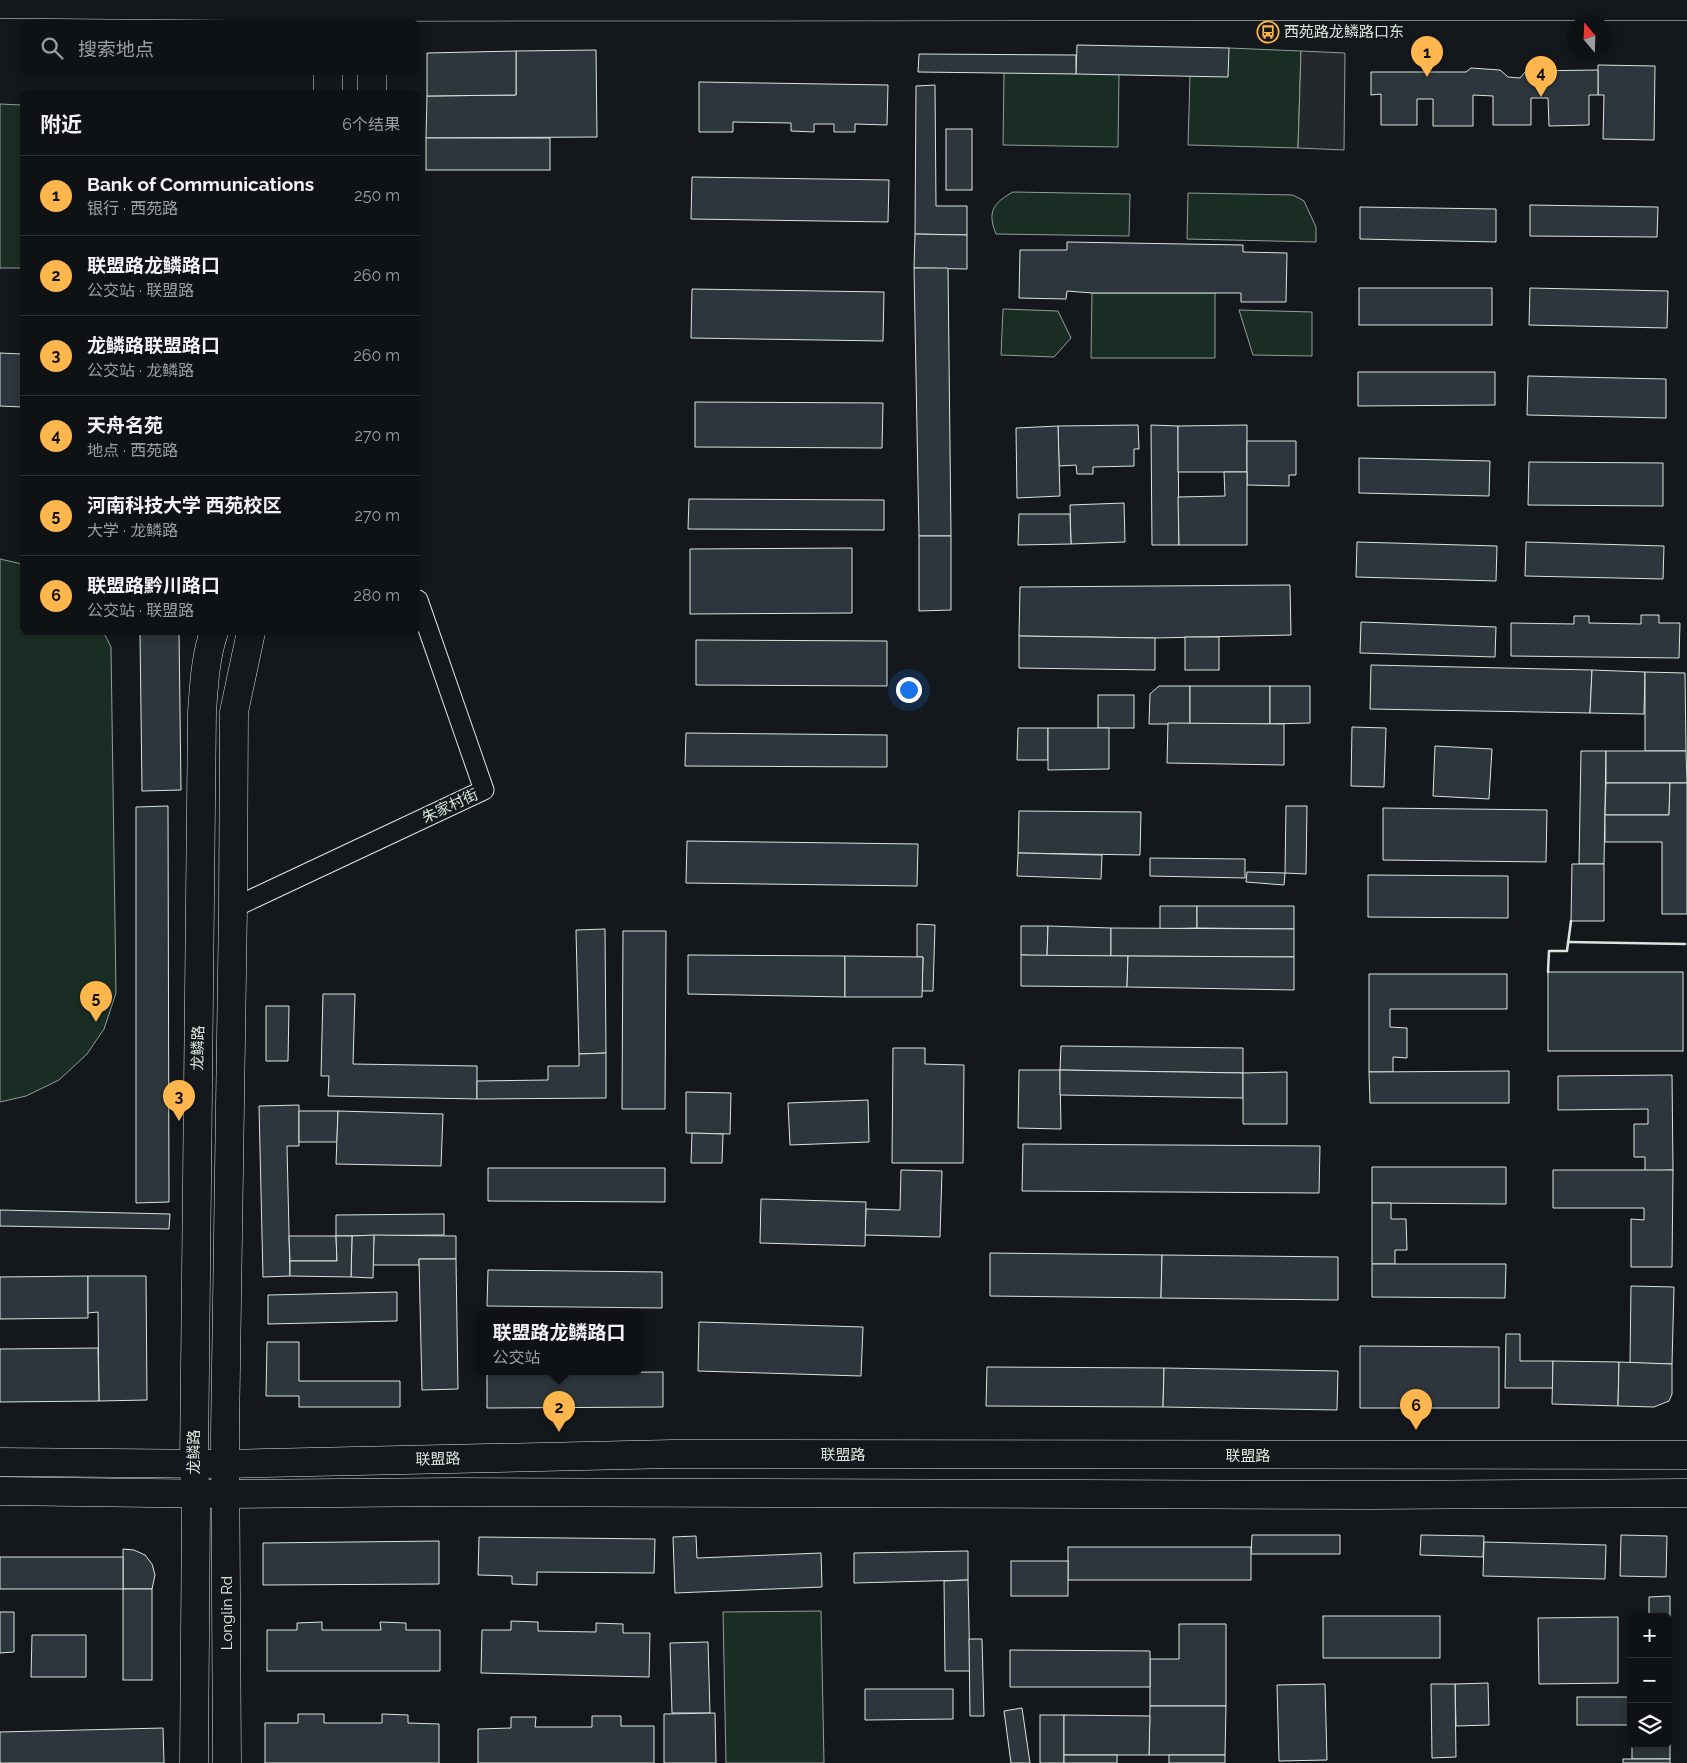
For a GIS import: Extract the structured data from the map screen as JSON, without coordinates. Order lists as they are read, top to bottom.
{
  "streets": {
    "main road": ["龙鳞路", "联盟路", "Longlin Rd"],
    "street": ["朱家村街"]
  },
  "crossings": [
    ["朱家村街", "龙鳞路"],
    ["龙鳞路", "联盟路"],
    ["龙鳞路", "Longlin Rd"],
    ["联盟路", "Longlin Rd"]
  ],
  "places": {
    "bus stop": ["西苑路龙鳞路口东"]
  },
  "north": "top",
  "page": {
    "search": "搜索地点",
    "pins": [
      "1",
      "4",
      "5",
      "3",
      "6",
      "2"
    ],
    "heading": ["附近", "6个结果"],
    "list": [
      {
        "mark": "1",
        "name": "Bank of Communications",
        "note": "银行 · 西苑路",
        "value": "250 m"
      },
      {
        "mark": "2",
        "name": "联盟路龙鳞路口",
        "note": "公交站 · 联盟路",
        "value": "260 m"
      },
      {
        "mark": "3",
        "name": "龙鳞路联盟路口",
        "note": "公交站 · 龙鳞路",
        "value": "260 m"
      },
      {
        "mark": "4",
        "name": "天舟名苑",
        "note": "地点 · 西苑路",
        "value": "270 m"
      },
      {
        "mark": "5",
        "name": "河南科技大学 西苑校区",
        "note": "大学 · 龙鳞路",
        "value": "270 m"
      },
      {
        "mark": "6",
        "name": "联盟路黔川路口",
        "note": "公交站 · 联盟路",
        "value": "280 m"
      }
    ],
    "popup": ["联盟路龙鳞路口", "公交站"],
    "map_buttons": ["+", "−"]
  }
}
